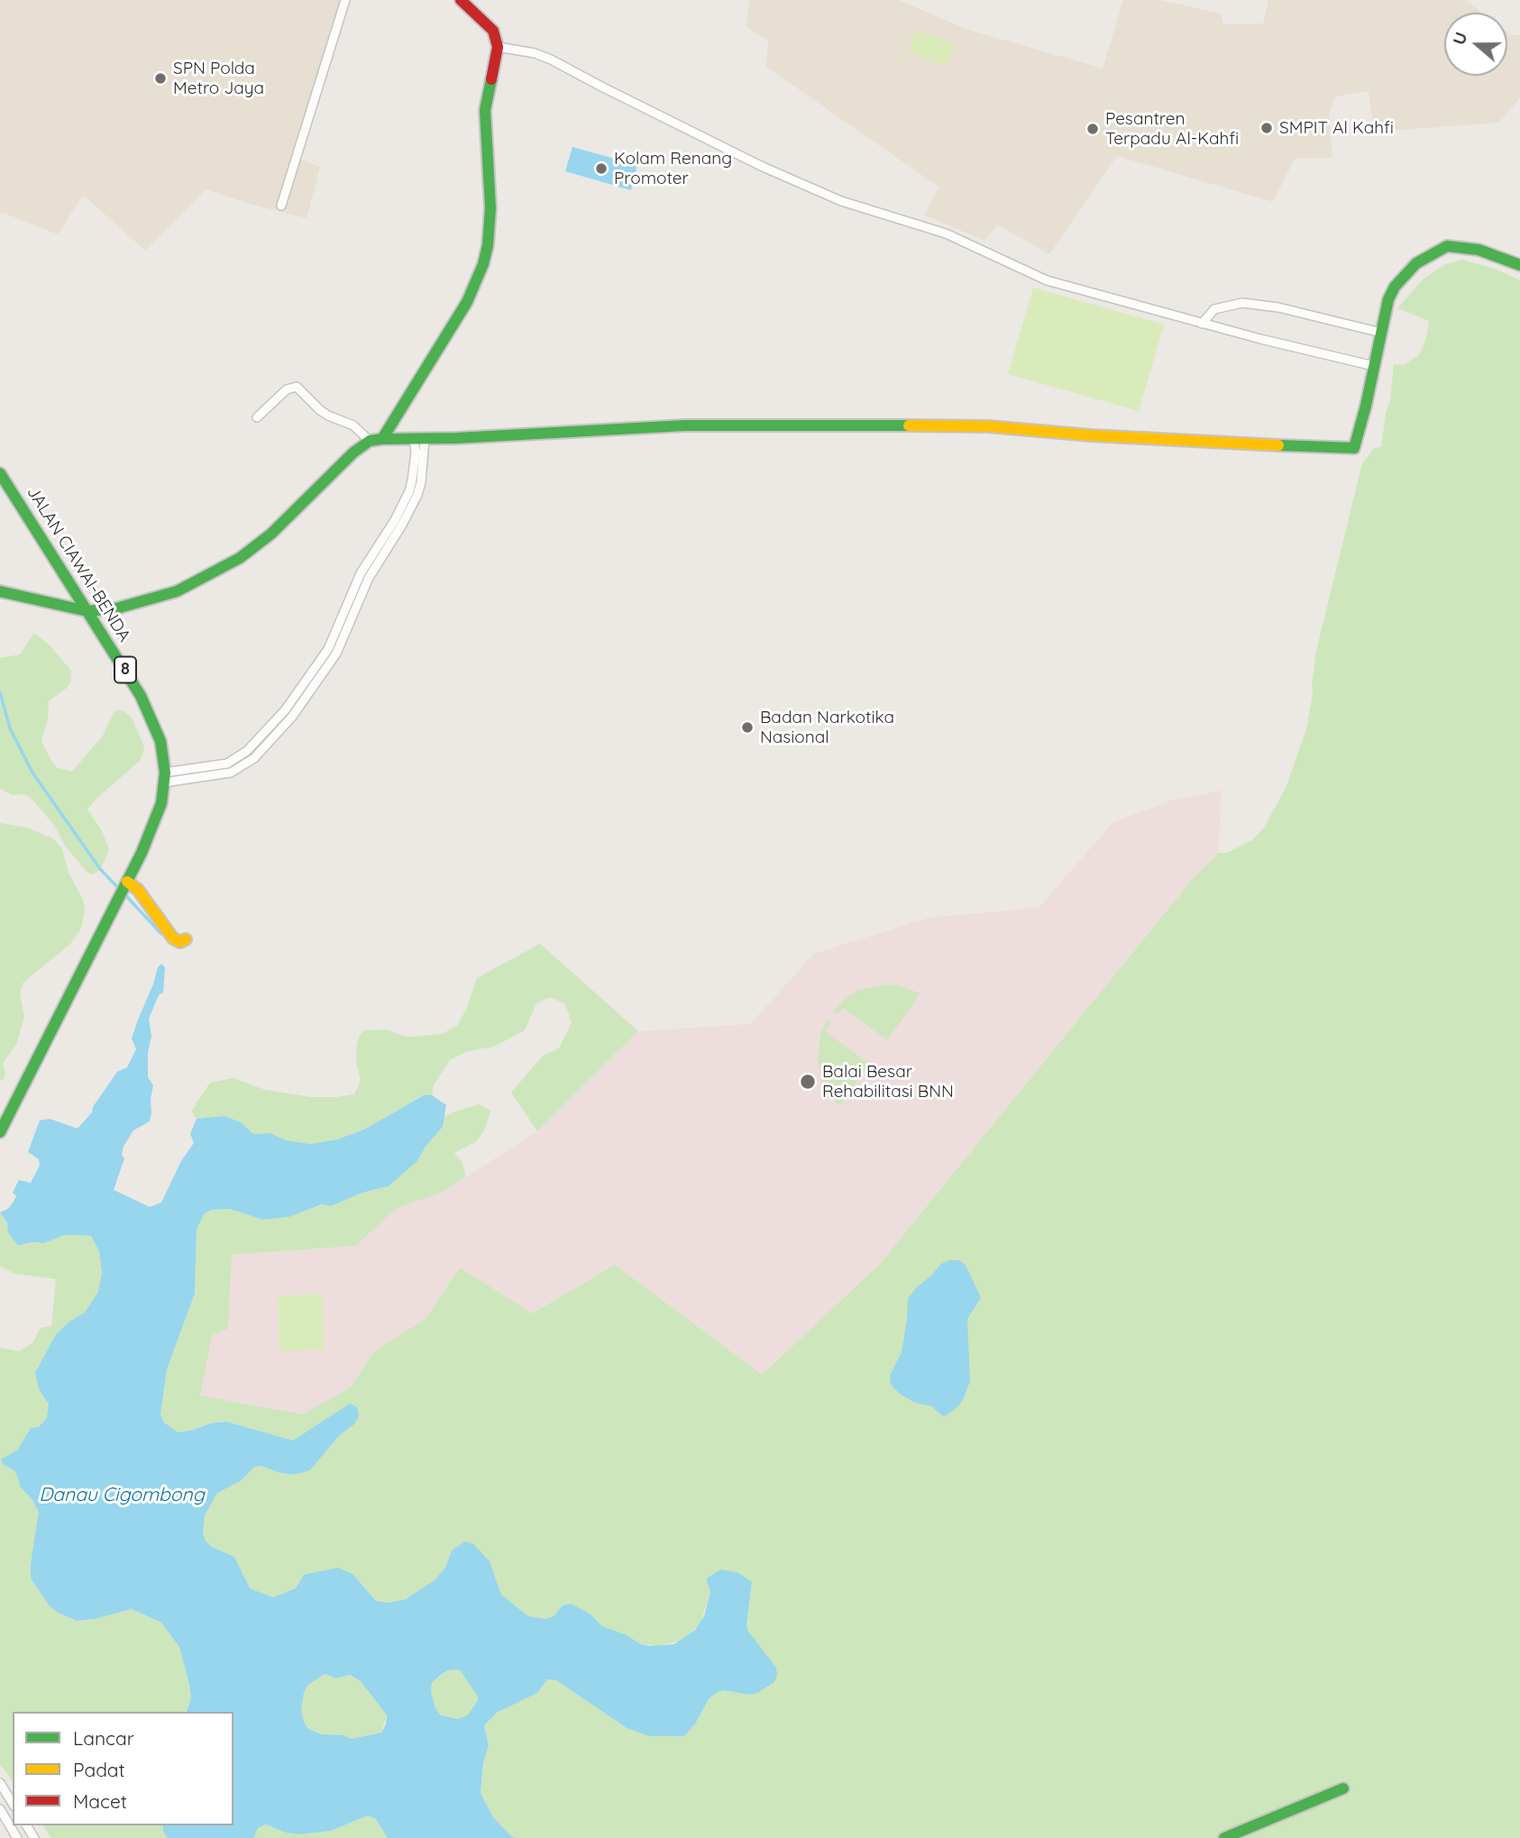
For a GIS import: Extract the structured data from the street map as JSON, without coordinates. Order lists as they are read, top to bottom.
{
  "streets": {
    "main road": ["JALAN CIAWAI-BENDA", "8"]
  },
  "crossings": [
    ["JALAN CIAWAI-BENDA", "8"]
  ],
  "water": ["Danau Cigombong"],
  "places": [
    "SPN Polda Metro Jaya",
    "SMPIT Al Kahfi",
    "Pesantren Terpadu Al-Kahfi",
    "Kolam Renang Promoter",
    "Badan Narkotika Nasional",
    "Balai Besar Rehabilitasi BNN"
  ],
  "legend": ["Lancar", "Padat", "Macet"],
  "north": "left"
}
